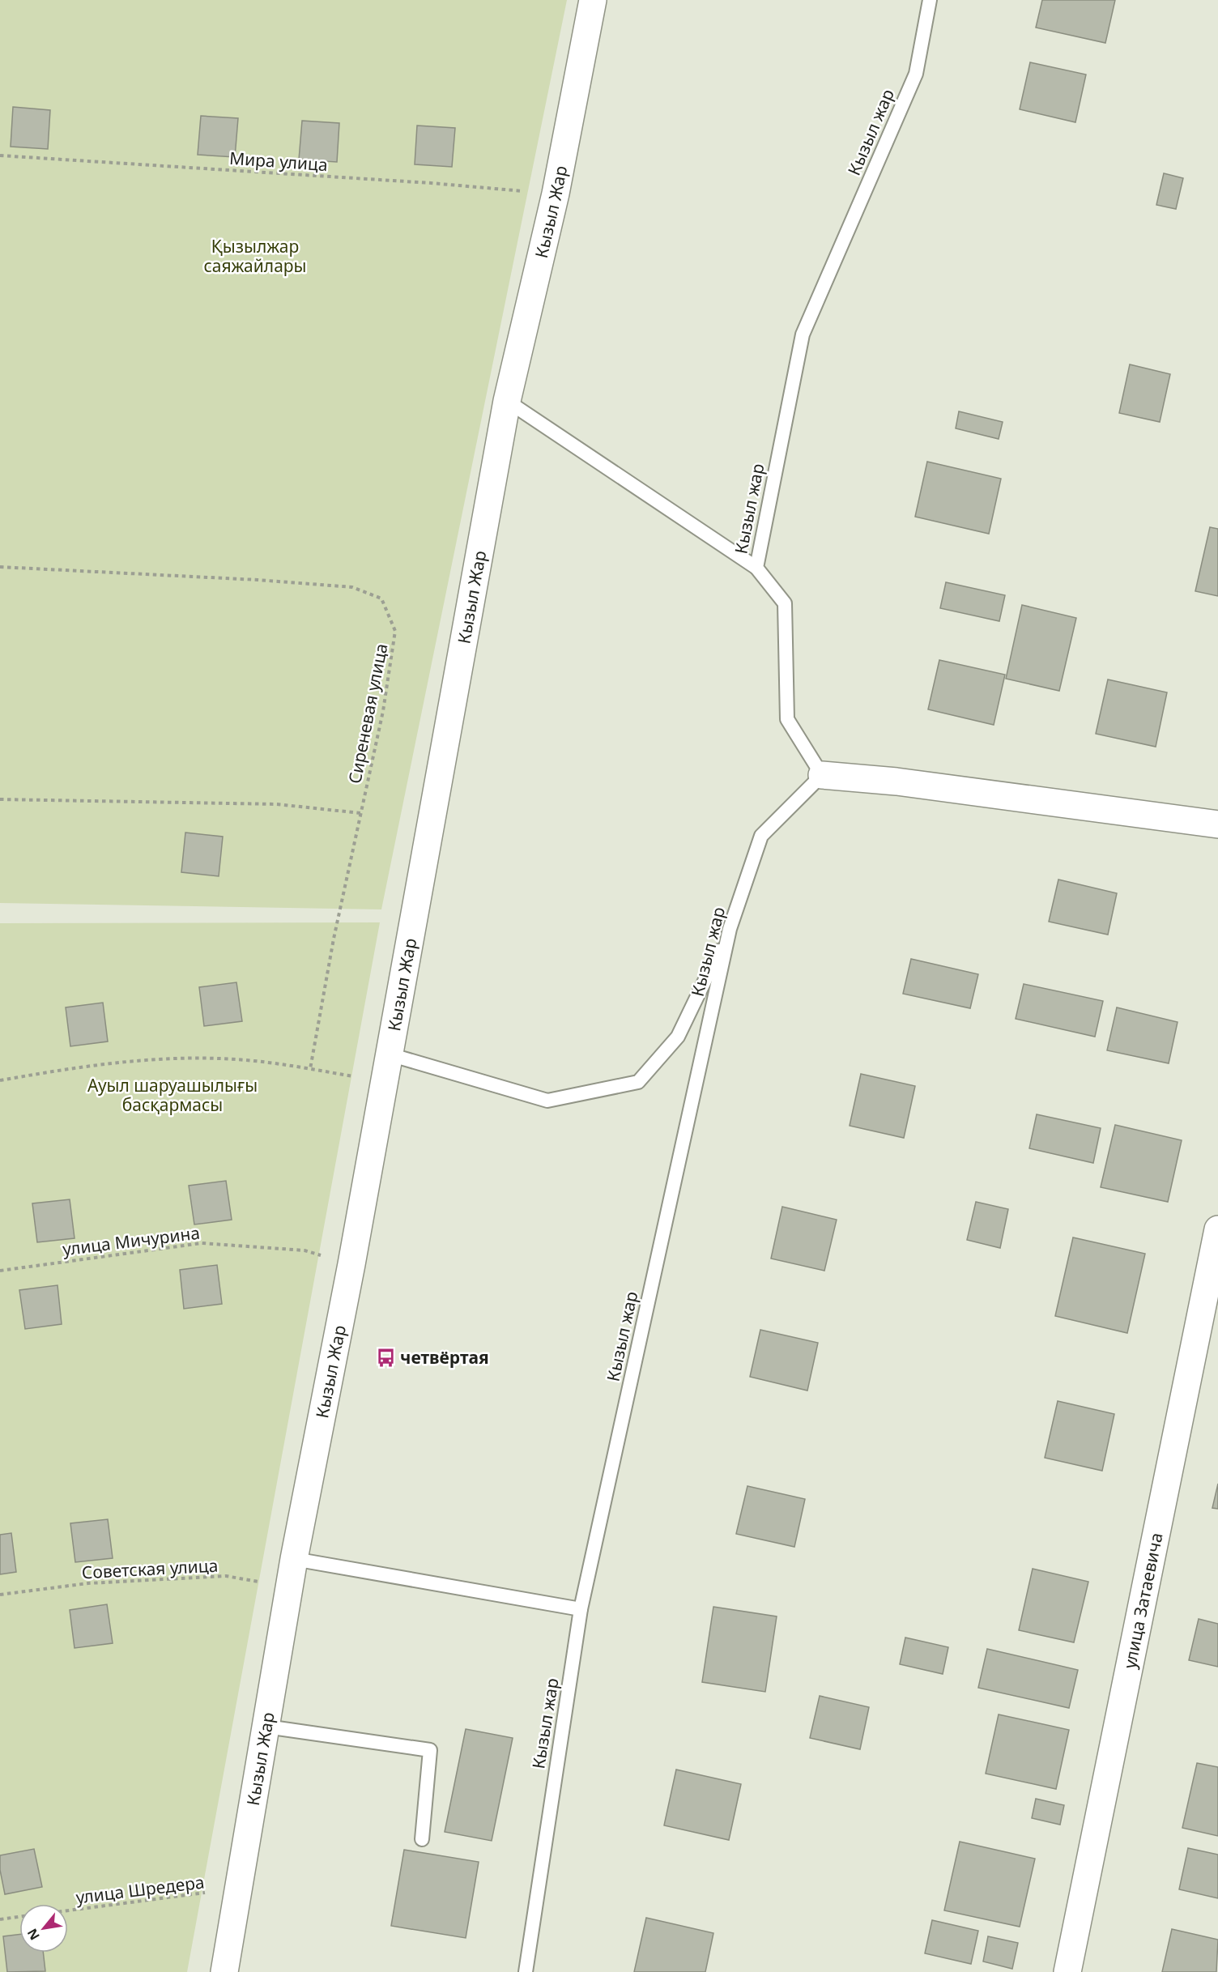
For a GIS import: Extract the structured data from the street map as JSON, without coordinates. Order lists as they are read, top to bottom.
{
  "streets": {
    "main road": ["Кызыл Жар", "улица Затаевича"],
    "lane": ["Кызыл жар"],
    "path": [
      "Мира улица",
      "Сиреневая улица",
      "улица Мичурина",
      "Советская улица",
      "улица Шредера"
    ]
  },
  "crossings": [
    ["Мира улица", "Кызыл Жар"],
    ["Кызыл Жар", "улица Мичурина"],
    ["Кызыл Жар", "Советская улица"],
    ["Кызыл Жар", "улица Шредера"]
  ],
  "parks": ["Қызылжар саяжайлары", "Ауыл шаруашылығы басқармасы"],
  "places": {
    "bus stop": ["четвёртая"]
  },
  "north": "bottom left"
}
